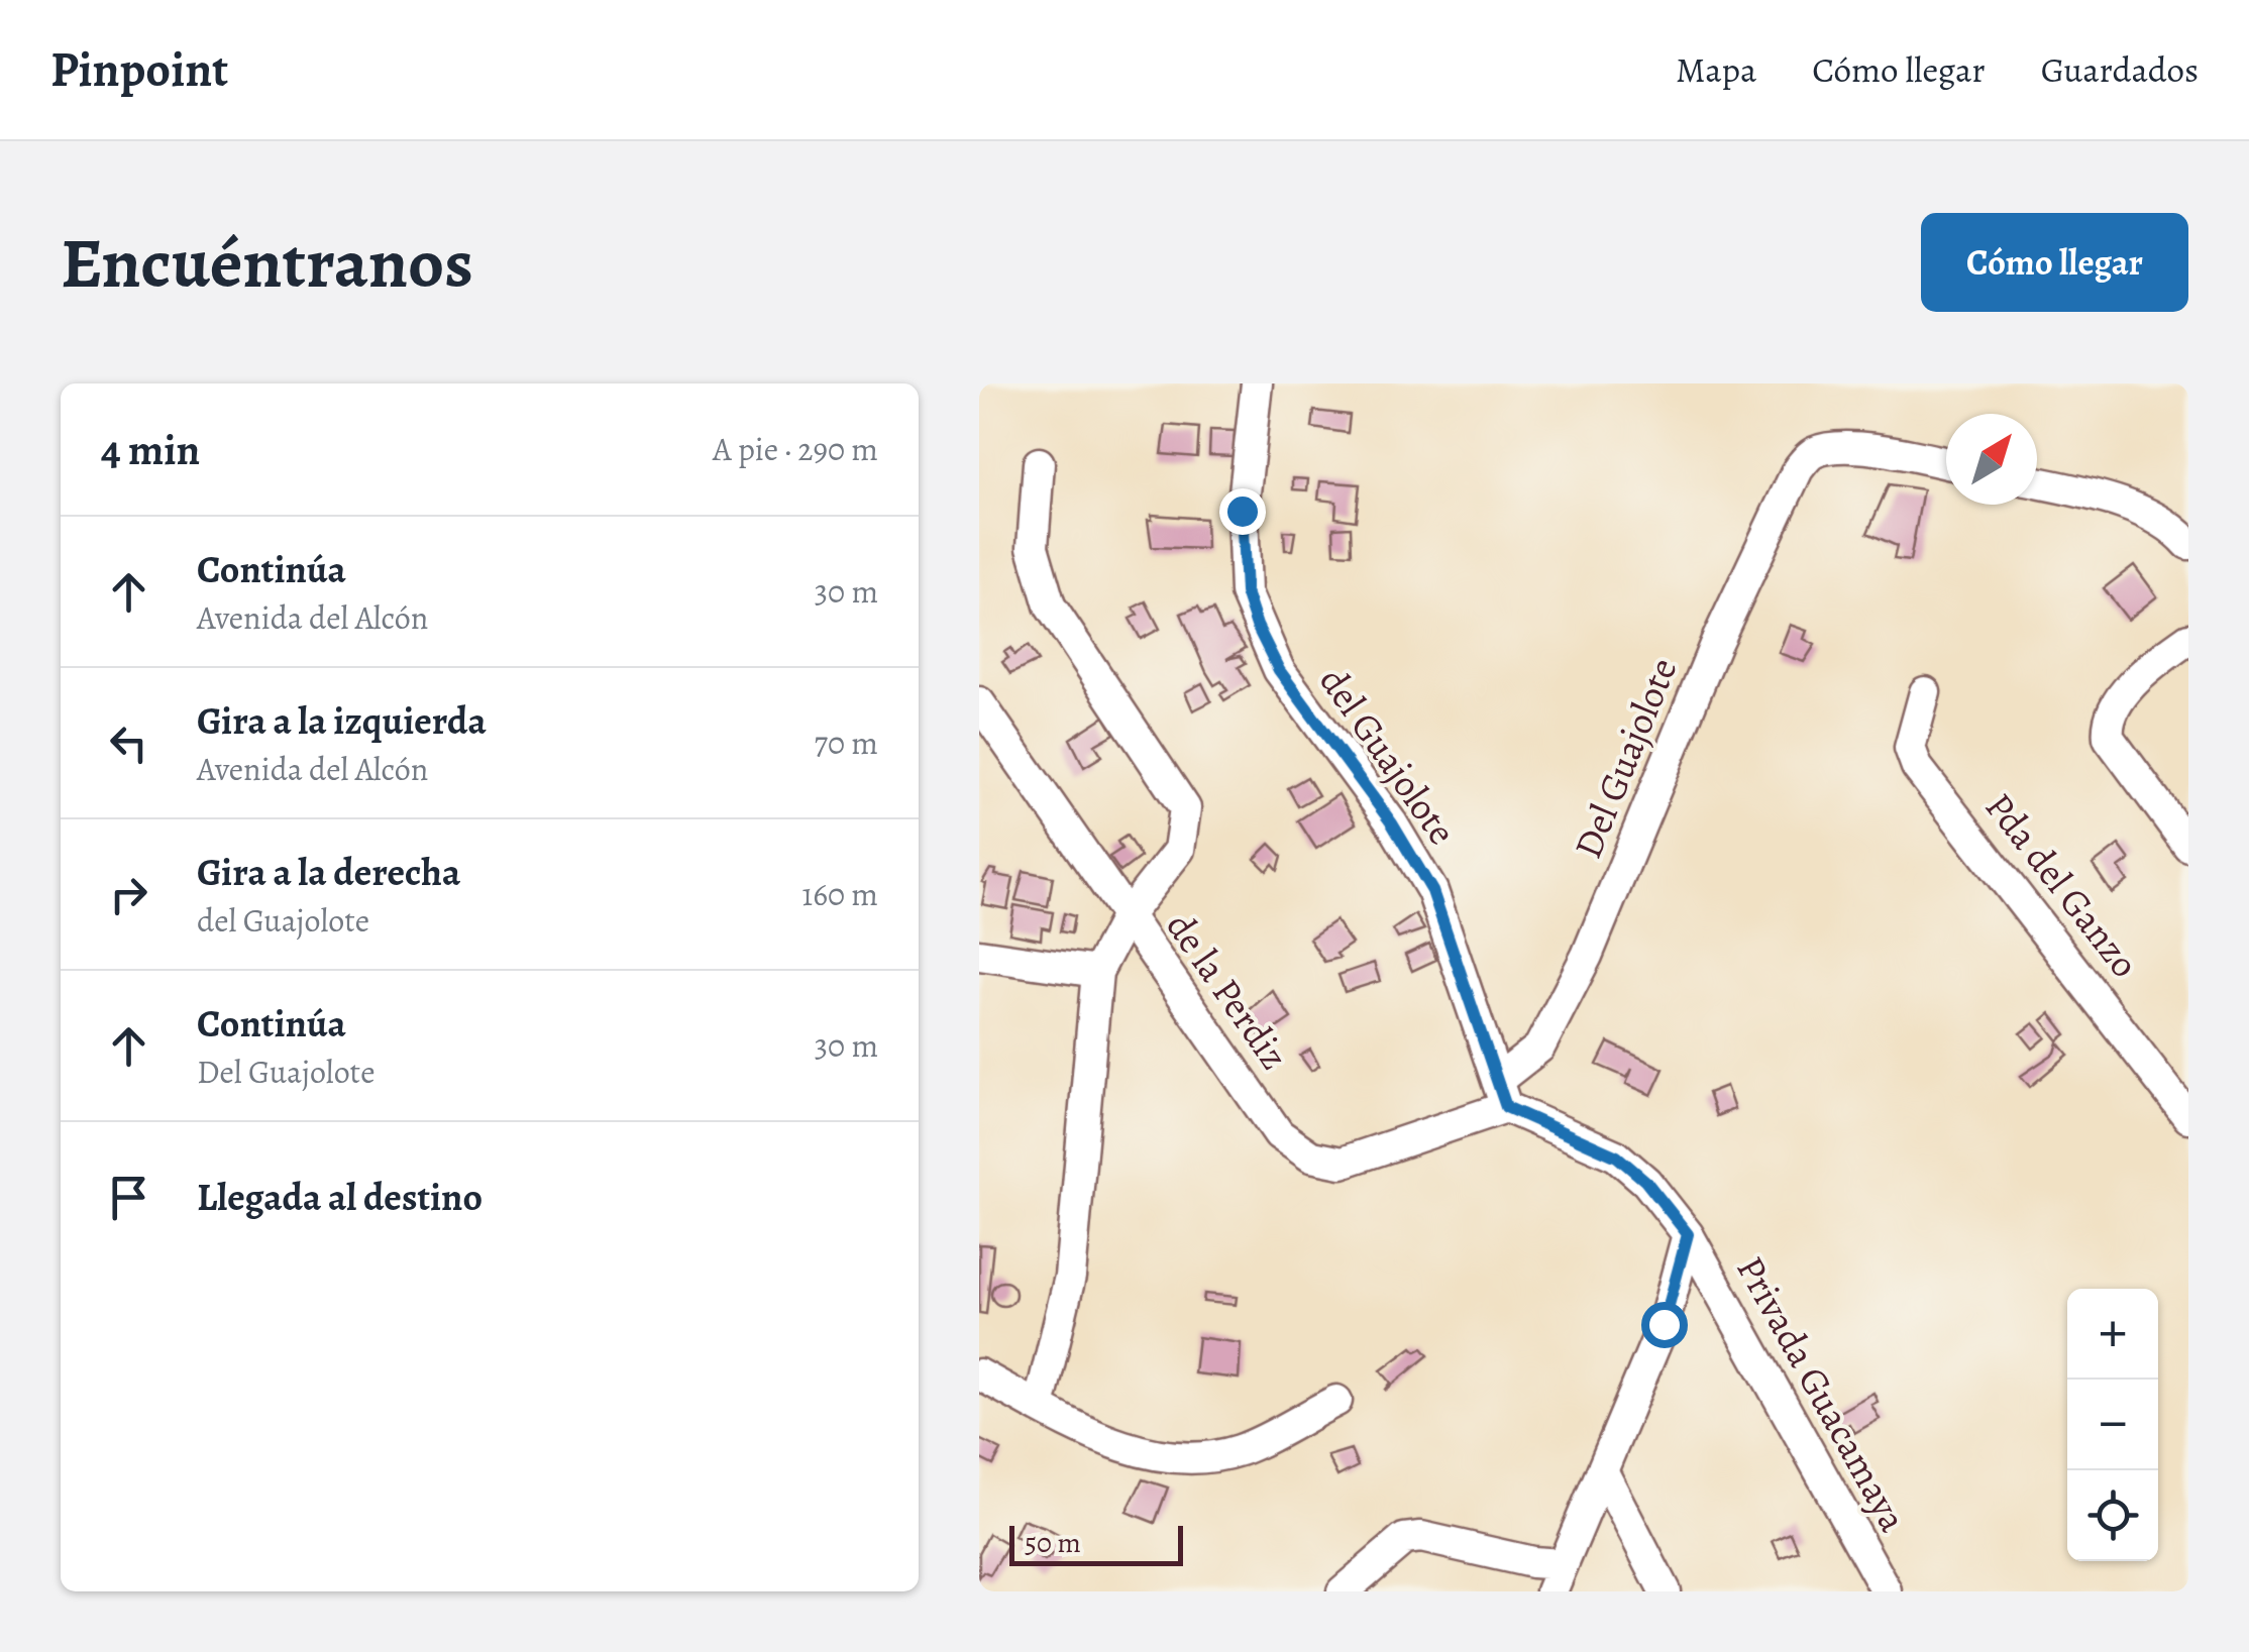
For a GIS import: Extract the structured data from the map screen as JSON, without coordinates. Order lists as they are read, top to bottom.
{
  "streets": {
    "street": [
      "del Guajolote",
      "Del Guajolote",
      "Pda del Ganzo",
      "de la Perdiz",
      "Privada Guacamaya"
    ]
  },
  "crossings": [
    ["del Guajolote", "Del Guajolote"],
    ["del Guajolote", "de la Perdiz"],
    ["del Guajolote", "Privada Guacamaya"],
    ["Del Guajolote", "de la Perdiz"],
    ["Del Guajolote", "Privada Guacamaya"],
    ["de la Perdiz", "Privada Guacamaya"]
  ],
  "scale_bar": "50 m",
  "north": "top right",
  "page": {
    "header": "Pinpoint",
    "nav": ["Mapa", "Cómo llegar", "Guardados"],
    "buttons": "Cómo llegar",
    "title": "Encuéntranos",
    "heading": ["4 min", "A pie · 290 m"],
    "list": [
      ["Continúa", "Avenida del Alcón", "30 m"],
      ["Gira a la izquierda", "Avenida del Alcón", "70 m"],
      ["Gira a la derecha", "del Guajolote", "160 m"],
      ["Continúa", "Del Guajolote", "30 m"],
      "Llegada al destino"
    ],
    "map_buttons": ["+", "−"],
    "scale": "50 m"
  }
}
